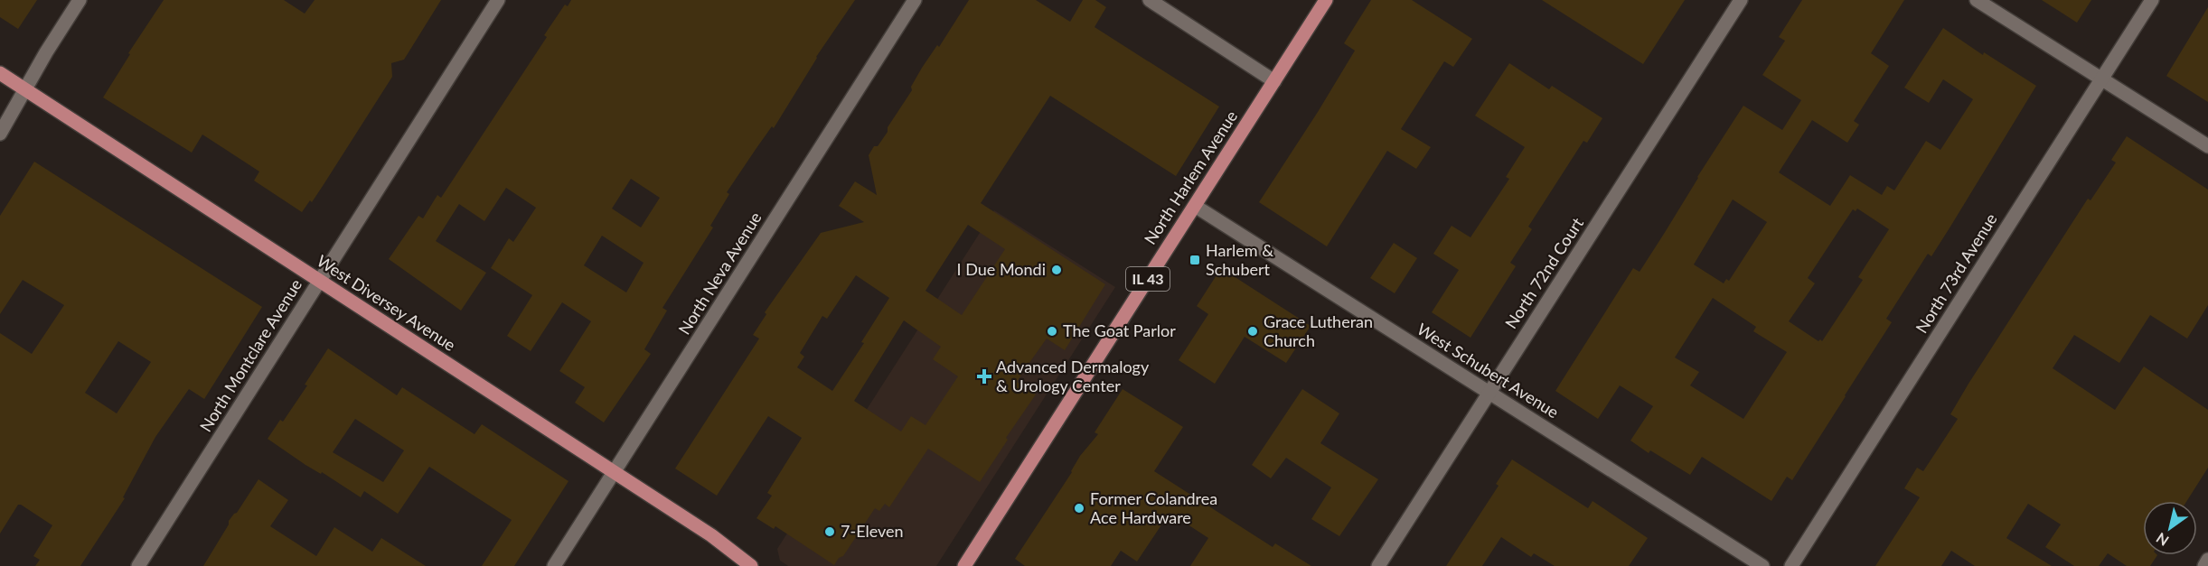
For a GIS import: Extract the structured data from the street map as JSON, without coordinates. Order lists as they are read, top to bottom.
{
  "streets": {
    "main road": ["North Harlem Avenue", "IL 43", "West Diversey Avenue"],
    "street": [
      "North Neva Avenue",
      "North 72nd Court",
      "North 73rd Avenue",
      "North Montclare Avenue",
      "West Schubert Avenue"
    ]
  },
  "crossings": [
    ["North Harlem Avenue", "West Schubert Avenue"],
    ["North Neva Avenue", "West Diversey Avenue"],
    ["North 72nd Court", "West Schubert Avenue"],
    ["West Diversey Avenue", "North Montclare Avenue"]
  ],
  "places": {
    "transit": ["Harlem & Schubert"],
    "other": [
      "I Due Mondi",
      "The Goat Parlor",
      "Grace Lutheran Church",
      "Former Colandrea Ace Hardware",
      "7-Eleven"
    ],
    "health": ["Advanced Dermalogy & Urology Center"]
  },
  "north": "bottom left"
}
